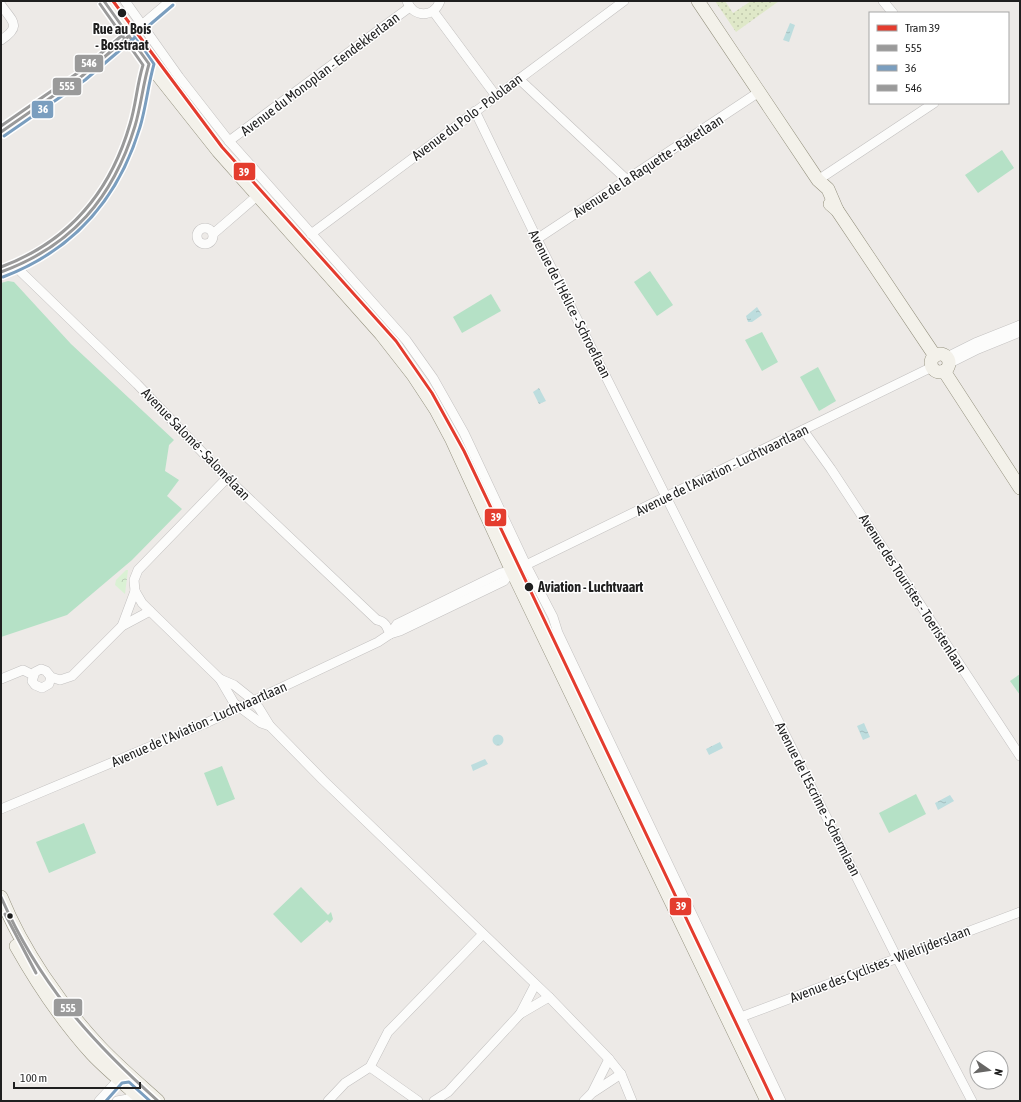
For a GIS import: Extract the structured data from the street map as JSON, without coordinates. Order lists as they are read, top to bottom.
{
  "streets": {
    "street": [
      "Avenue du Monoplan - Eendekkerlaan",
      "Avenue du Polo - Pololaan",
      "Avenue de la Raquette - Raketlaan",
      "Avenue de l'Hélice - Schroeflaan",
      "Avenue Salomé - Salomélaan",
      "Avenue de l'Aviation - Luchtvaartlaan",
      "Avenue des Touristes - Toeristenlaan",
      "Avenue de l'Escrime - Schermlaan",
      "Avenue des Cyclistes - Wielrijderslaan"
    ]
  },
  "crossings": [
    ["Avenue du Polo - Pololaan", "Avenue de l'Hélice - Schroeflaan"],
    ["Avenue de la Raquette - Raketlaan", "Avenue de l'Hélice - Schroeflaan"],
    ["Avenue de l'Hélice - Schroeflaan", "Avenue de l'Aviation - Luchtvaartlaan"],
    ["Avenue de l'Hélice - Schroeflaan", "Avenue de l'Escrime - Schermlaan"],
    ["Avenue Salomé - Salomélaan", "Avenue de l'Aviation - Luchtvaartlaan"],
    ["Avenue de l'Aviation - Luchtvaartlaan", "Avenue des Touristes - Toeristenlaan"],
    ["Avenue de l'Aviation - Luchtvaartlaan", "Avenue de l'Escrime - Schermlaan"],
    ["Avenue de l'Escrime - Schermlaan", "Avenue des Cyclistes - Wielrijderslaan"]
  ],
  "places": ["Rue au Bois - Bosstraat", "Aviation - Luchtvaart"],
  "lines": [
    "tram line 39",
    "transit line 555",
    "transit line 546",
    "transit line 36"
  ],
  "legend": [
    "Tram 39",
    "555",
    "36",
    "546"
  ],
  "scale_bar": "100 m",
  "north": "right"
}
